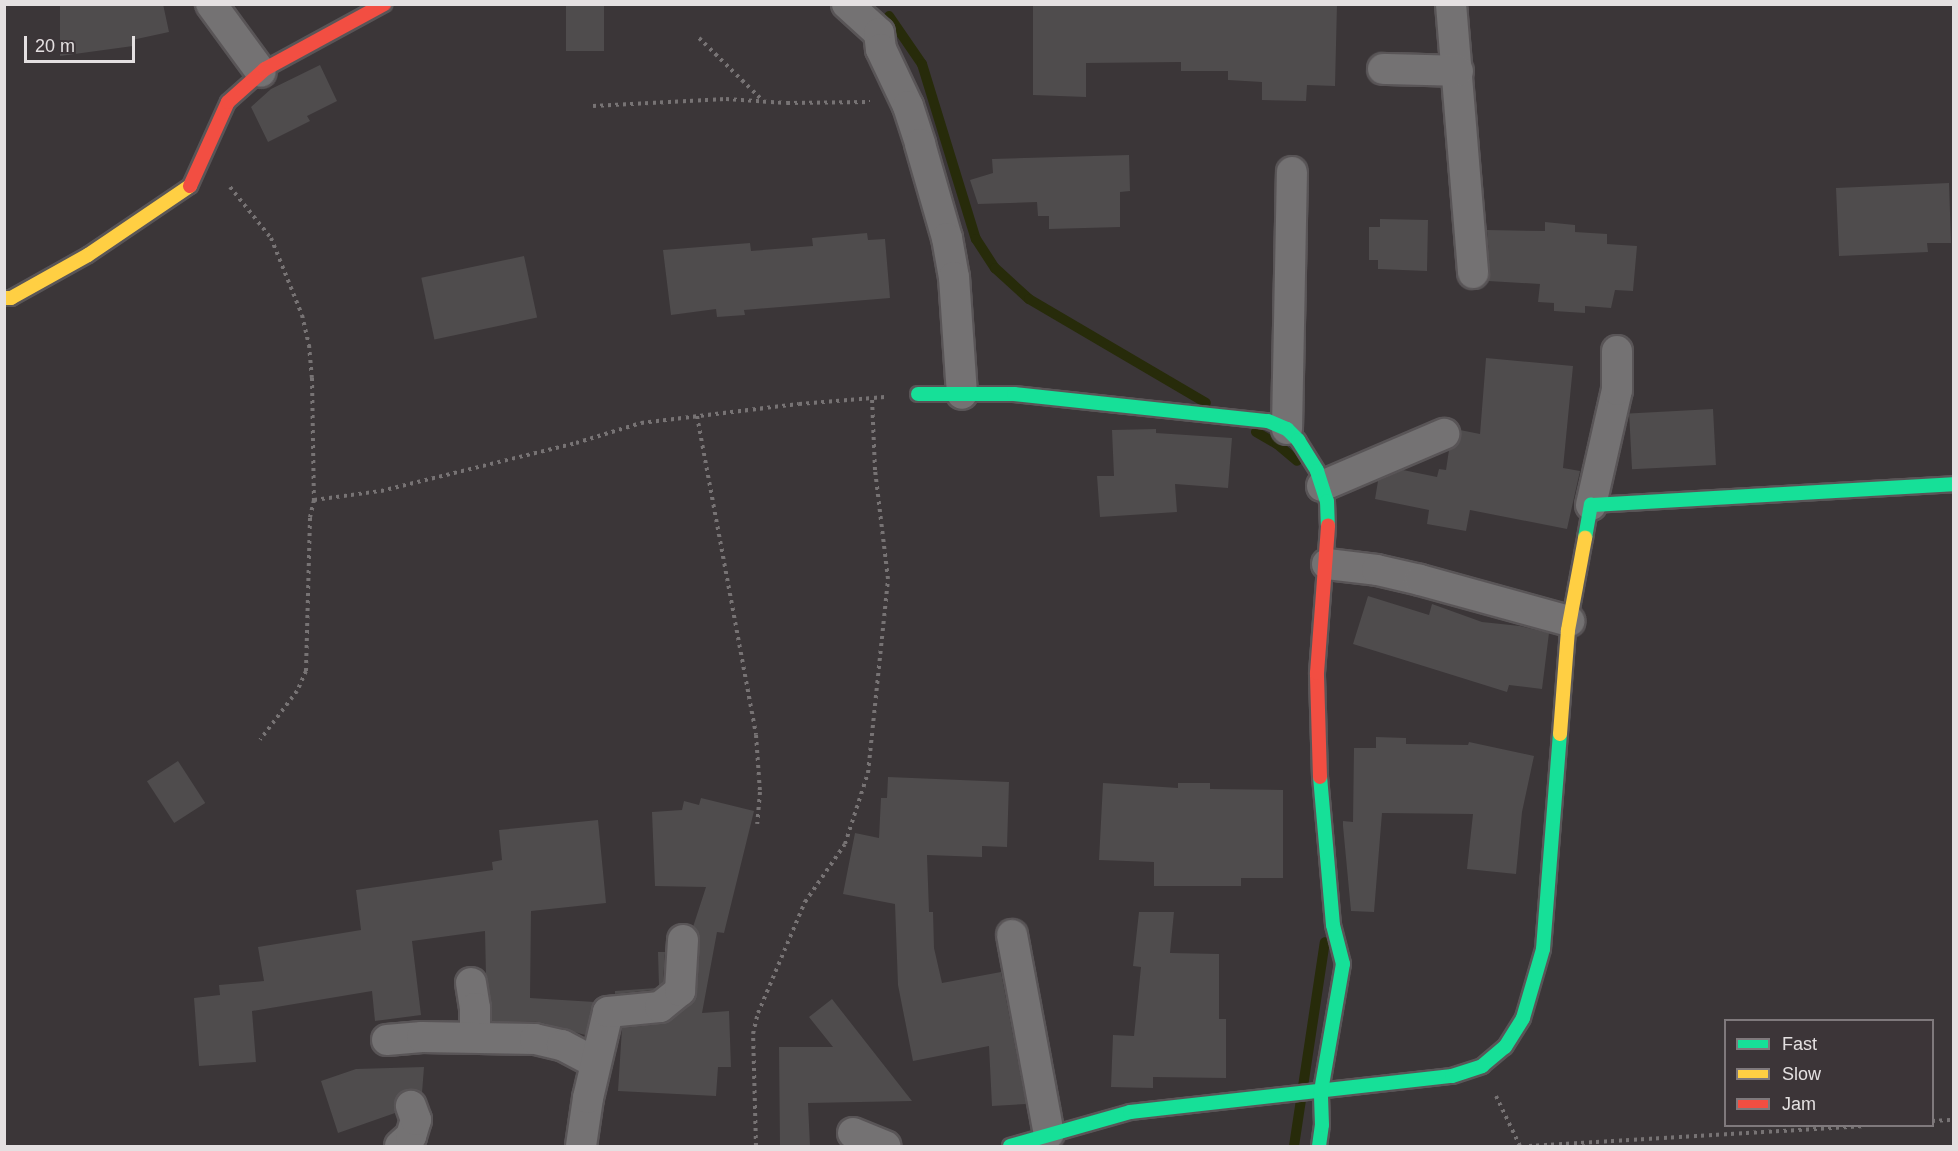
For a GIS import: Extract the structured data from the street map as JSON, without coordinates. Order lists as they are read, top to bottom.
{
  "legend": ["Fast", "Slow", "Jam"],
  "scale_bar": "20 m"
}
